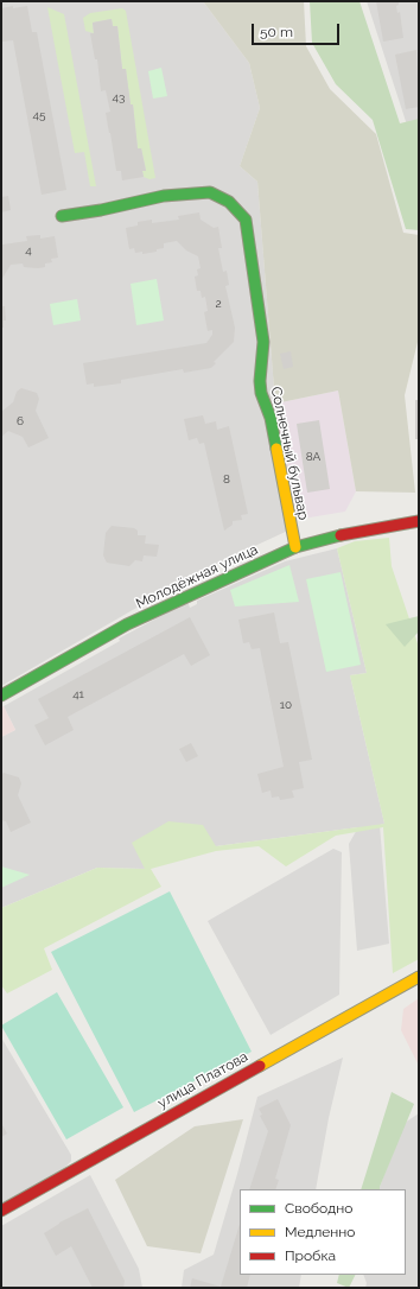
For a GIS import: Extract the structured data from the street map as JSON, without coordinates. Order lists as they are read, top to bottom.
{
  "streets": {
    "street": ["Солнечный бульвар", "Молодёжная улица", "улица Платова"]
  },
  "crossings": [
    ["Солнечный бульвар", "Молодёжная улица"]
  ],
  "house_numbers": [
    "43",
    "45",
    "4",
    "2",
    "6",
    "8А",
    "8",
    "41",
    "10"
  ],
  "legend": ["Свободно", "Медленно", "Пробка"],
  "scale_bar": "50 m"
}
